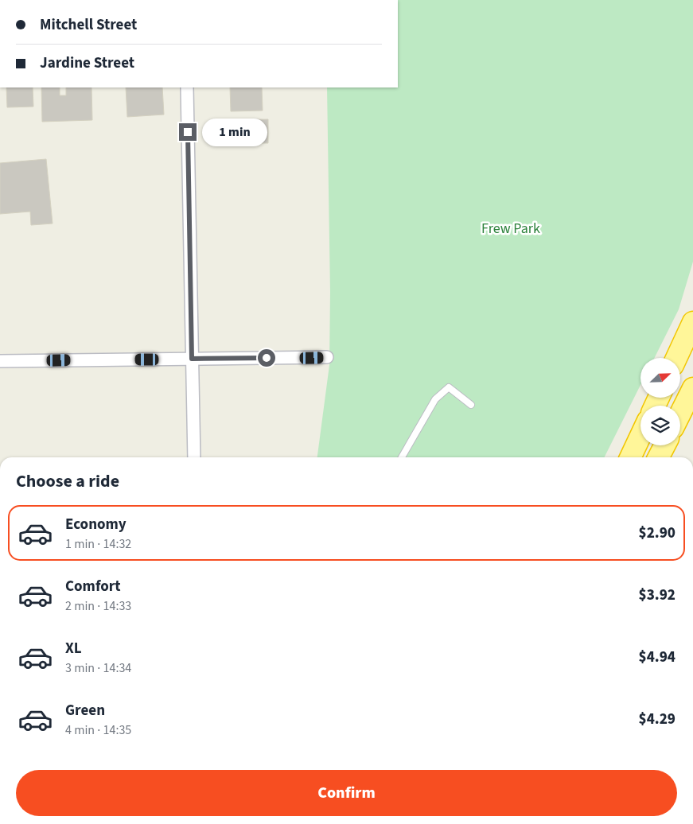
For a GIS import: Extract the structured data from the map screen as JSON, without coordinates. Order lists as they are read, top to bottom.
{
  "parks": ["Frew Park"],
  "north": "top right",
  "page": {
    "banner": ["Mitchell Street", "Jardine Street"],
    "bubble": "1 min",
    "heading": "Choose a ride",
    "list": [
      {
        "name": "Economy",
        "note": "1 min · 14:32",
        "value": "$2.90"
      },
      {
        "name": "Comfort",
        "note": "2 min · 14:33",
        "value": "$3.92"
      },
      {
        "name": "XL",
        "note": "3 min · 14:34",
        "value": "$4.94"
      },
      {
        "name": "Green",
        "note": "4 min · 14:35",
        "value": "$4.29"
      }
    ],
    "buttons": "Confirm"
  }
}
